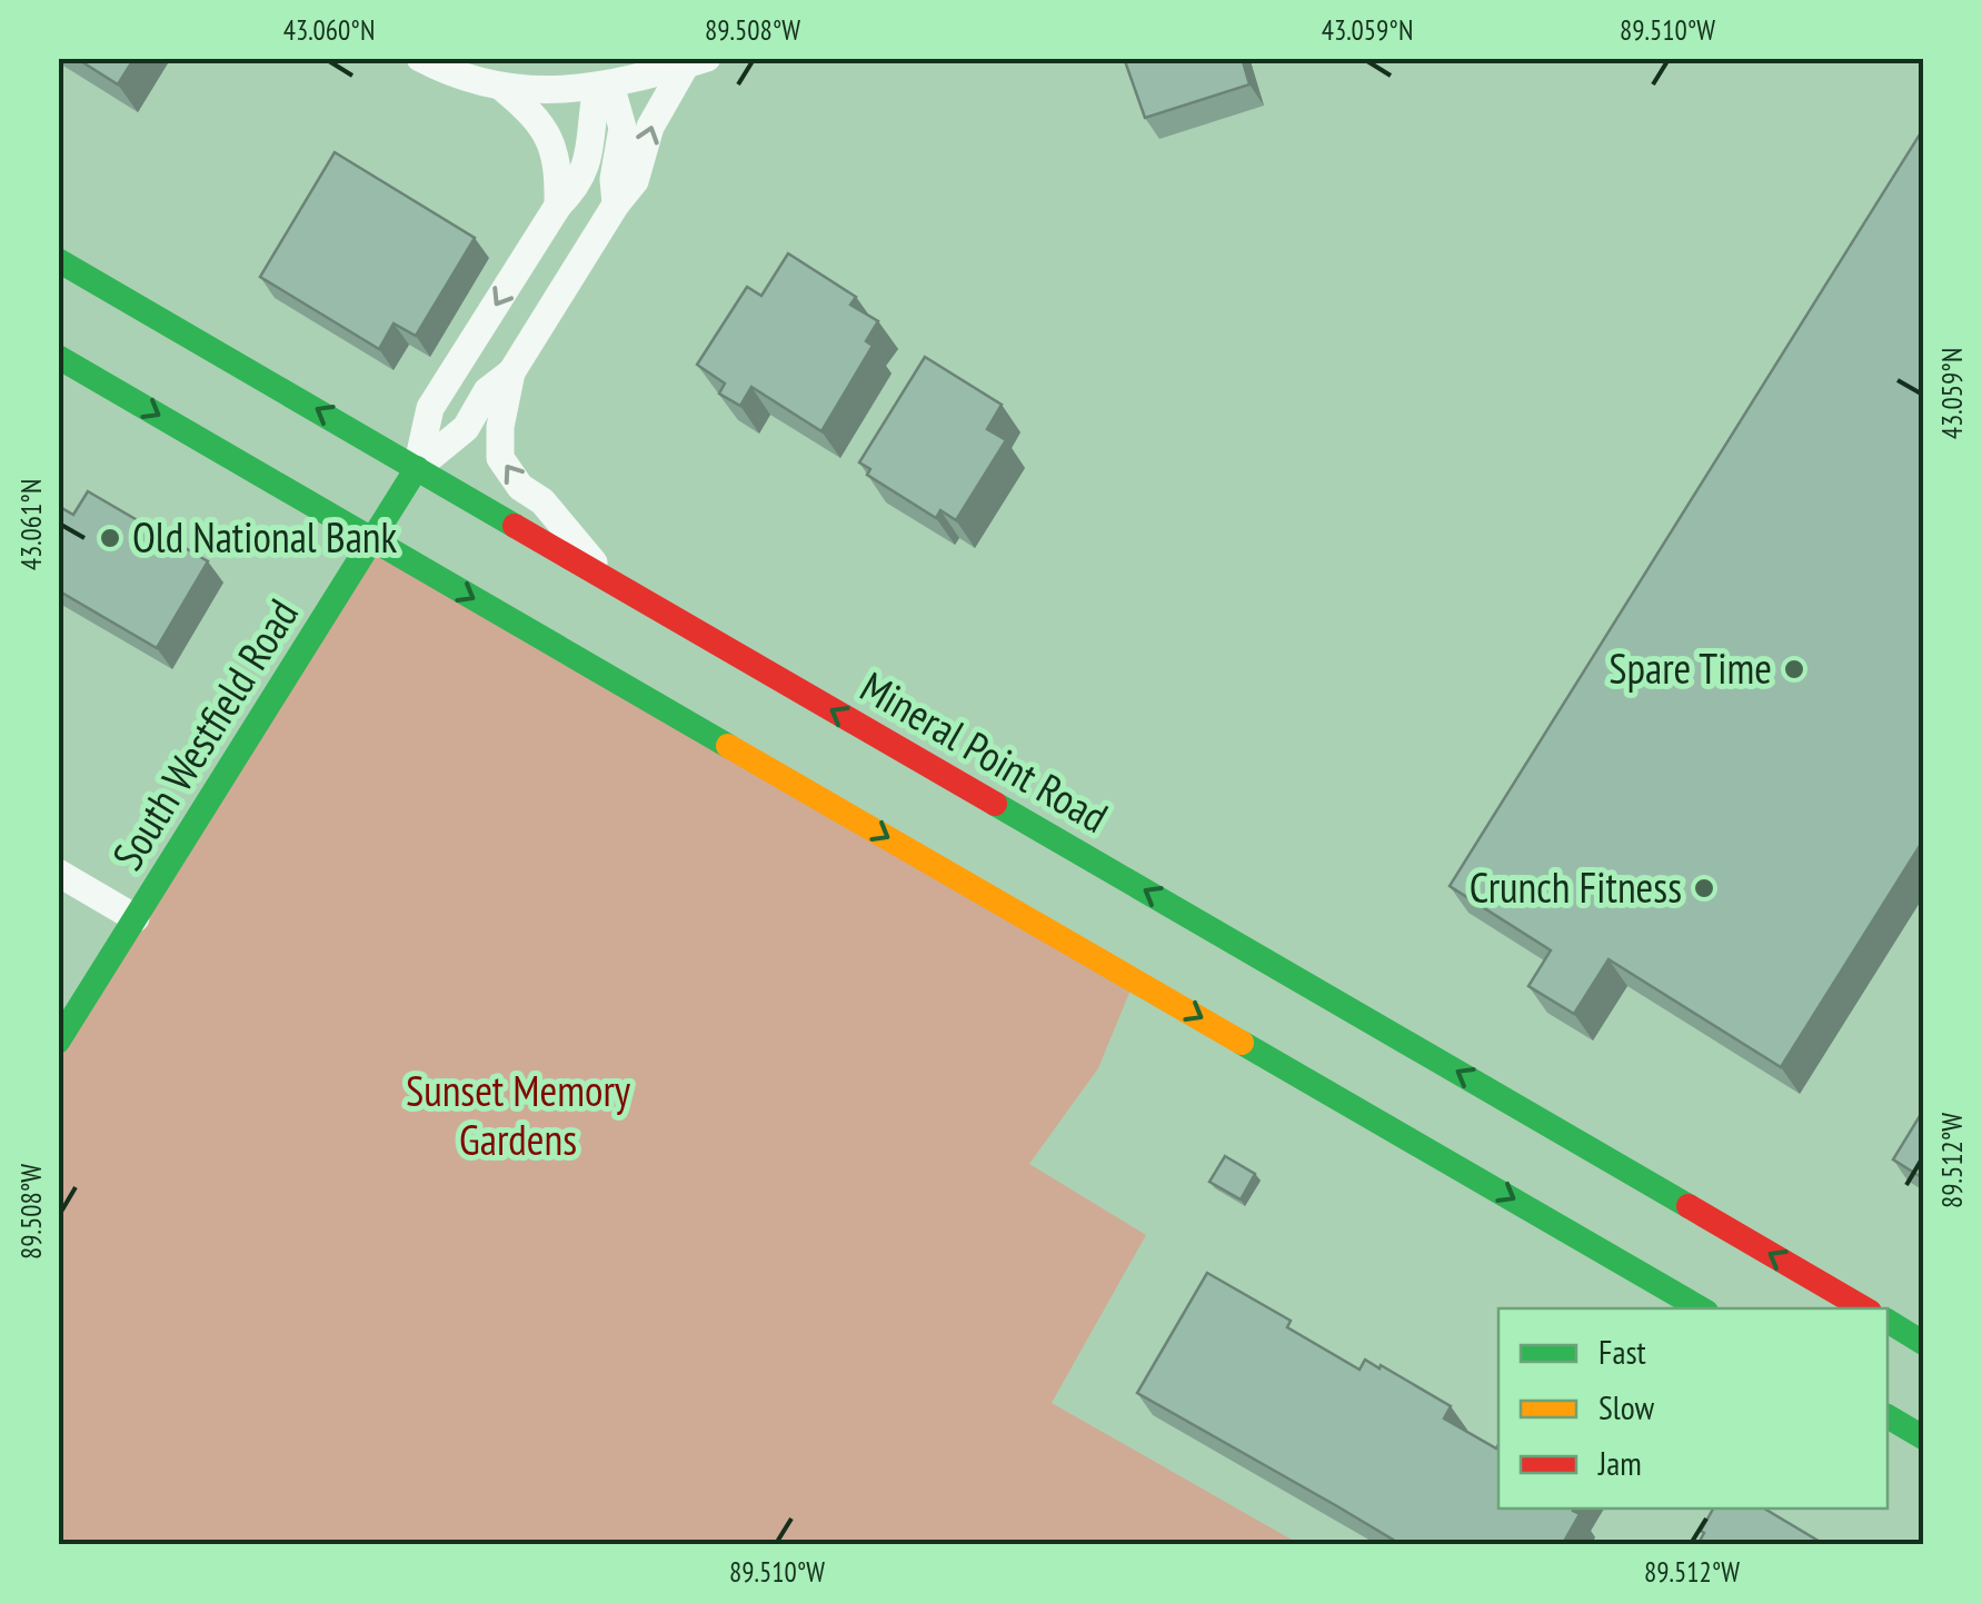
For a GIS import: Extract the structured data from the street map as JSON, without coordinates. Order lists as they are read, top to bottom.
{
  "streets": {
    "main road": ["South Westfield Road", "Mineral Point Road"]
  },
  "crossings": [
    ["South Westfield Road", "Mineral Point Road"]
  ],
  "parks": ["Sunset Memory Gardens"],
  "places": ["Old National Bank", "Spare Time", "Crunch Fitness"],
  "legend": ["Fast", "Slow", "Jam"],
  "coordinates": [
    "43.060°N",
    "89.508°W",
    "43.059°N",
    "89.510°W",
    "43.061°N",
    "89.512°W"
  ]
}
